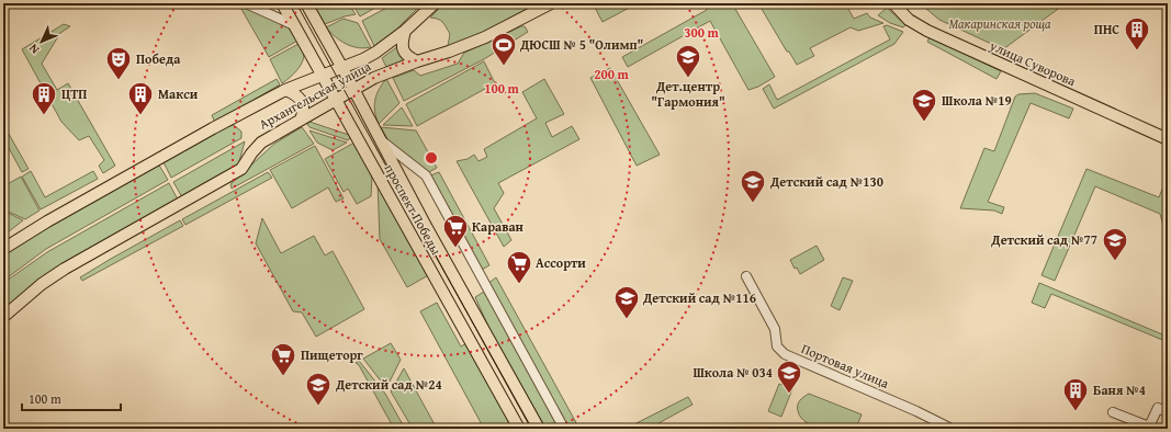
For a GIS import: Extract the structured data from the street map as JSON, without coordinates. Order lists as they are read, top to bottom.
{
  "streets": {
    "main road": ["улица Суворова", "Архангельская улица", "проспект Победы"],
    "street": ["Портовая улица"]
  },
  "crossings": [
    ["Архангельская улица", "проспект Победы"]
  ],
  "parks": ["Макаринская роща"],
  "places": {
    "building": [
      "ПНС",
      "ЦТП",
      "Макси",
      "Баня №4"
    ],
    "sports": ["ДЮСШ № 5 \"Олимп\""],
    "school or university": [
      "Дет.центр \"Гармония\"",
      "Школа №19",
      "Детский сад №130",
      "Детский сад №77",
      "Детский сад №116",
      "Школа № 034",
      "Детский сад №24"
    ],
    "theatre": ["Победа"],
    "supermarket": ["Караван", "Ассорти", "Пищеторг"]
  },
  "scale_bar": "100 m",
  "north": "bottom left",
  "rings": ["300 m", "200 m", "100 m"]
}
